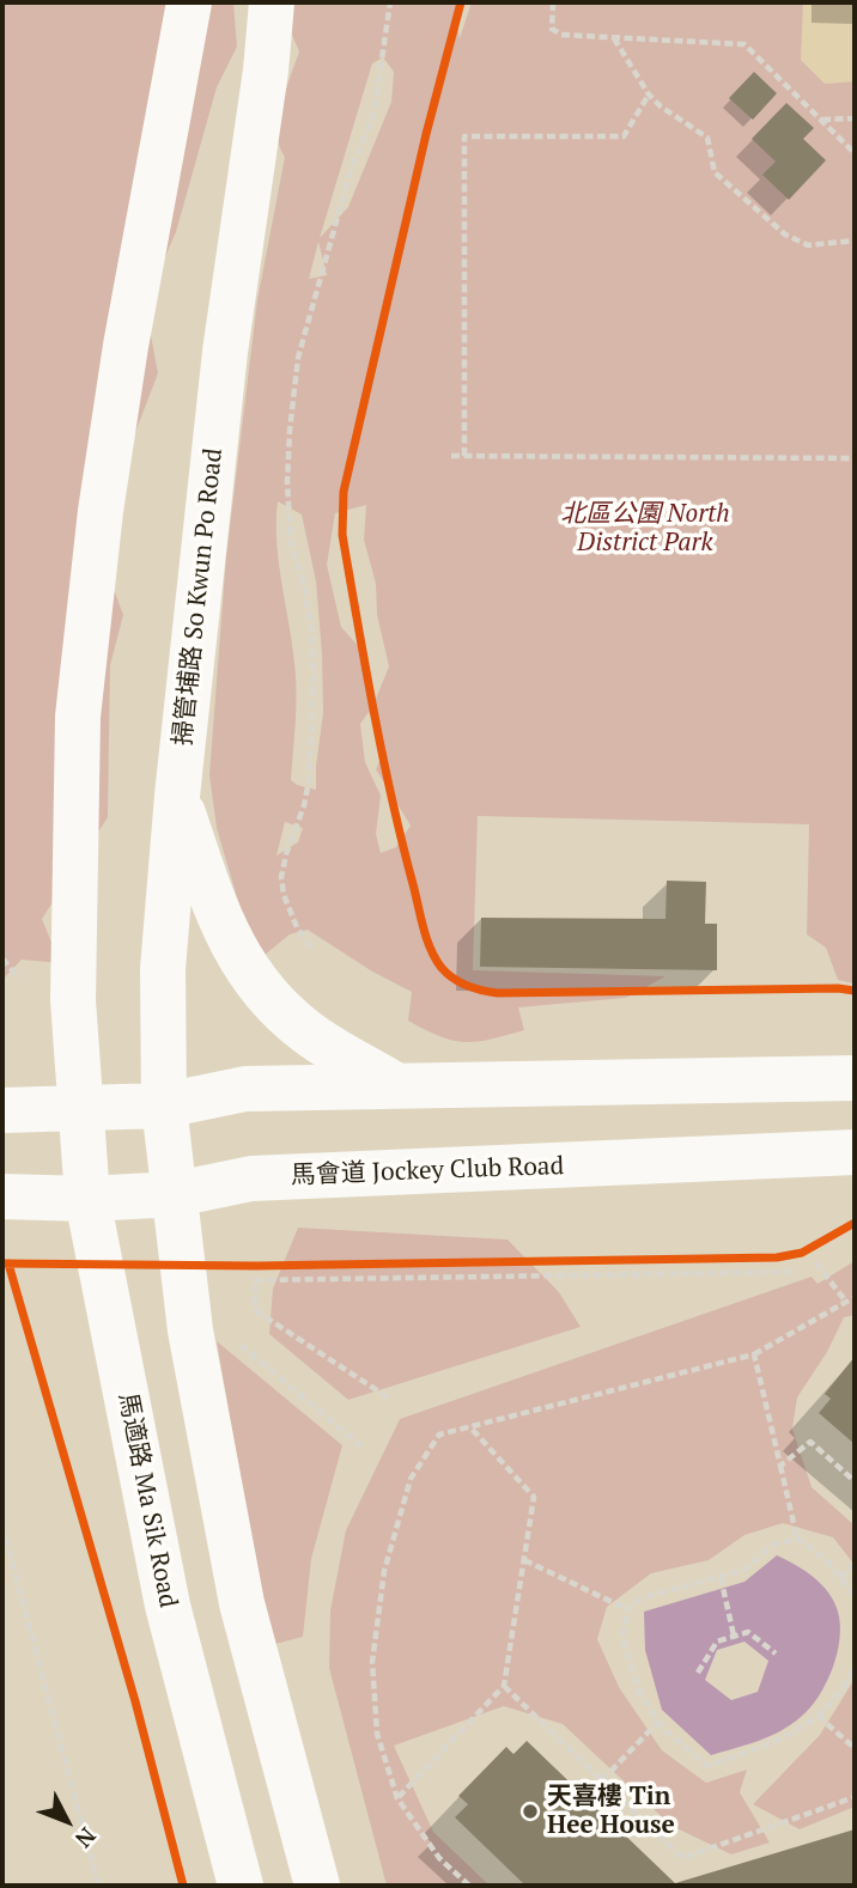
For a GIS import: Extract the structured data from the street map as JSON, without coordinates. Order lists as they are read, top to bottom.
{
  "streets": {
    "main road": ["掃管埔路 So Kwun Po Road", "馬會道 Jockey Club Road", "馬適路 Ma Sik Road"]
  },
  "crossings": [
    ["掃管埔路 So Kwun Po Road", "馬會道 Jockey Club Road"],
    ["馬會道 Jockey Club Road", "馬適路 Ma Sik Road"]
  ],
  "parks": ["北區公園 North District Park"],
  "places": ["天喜樓 Tin Hee House"],
  "north": "bottom right"
}
